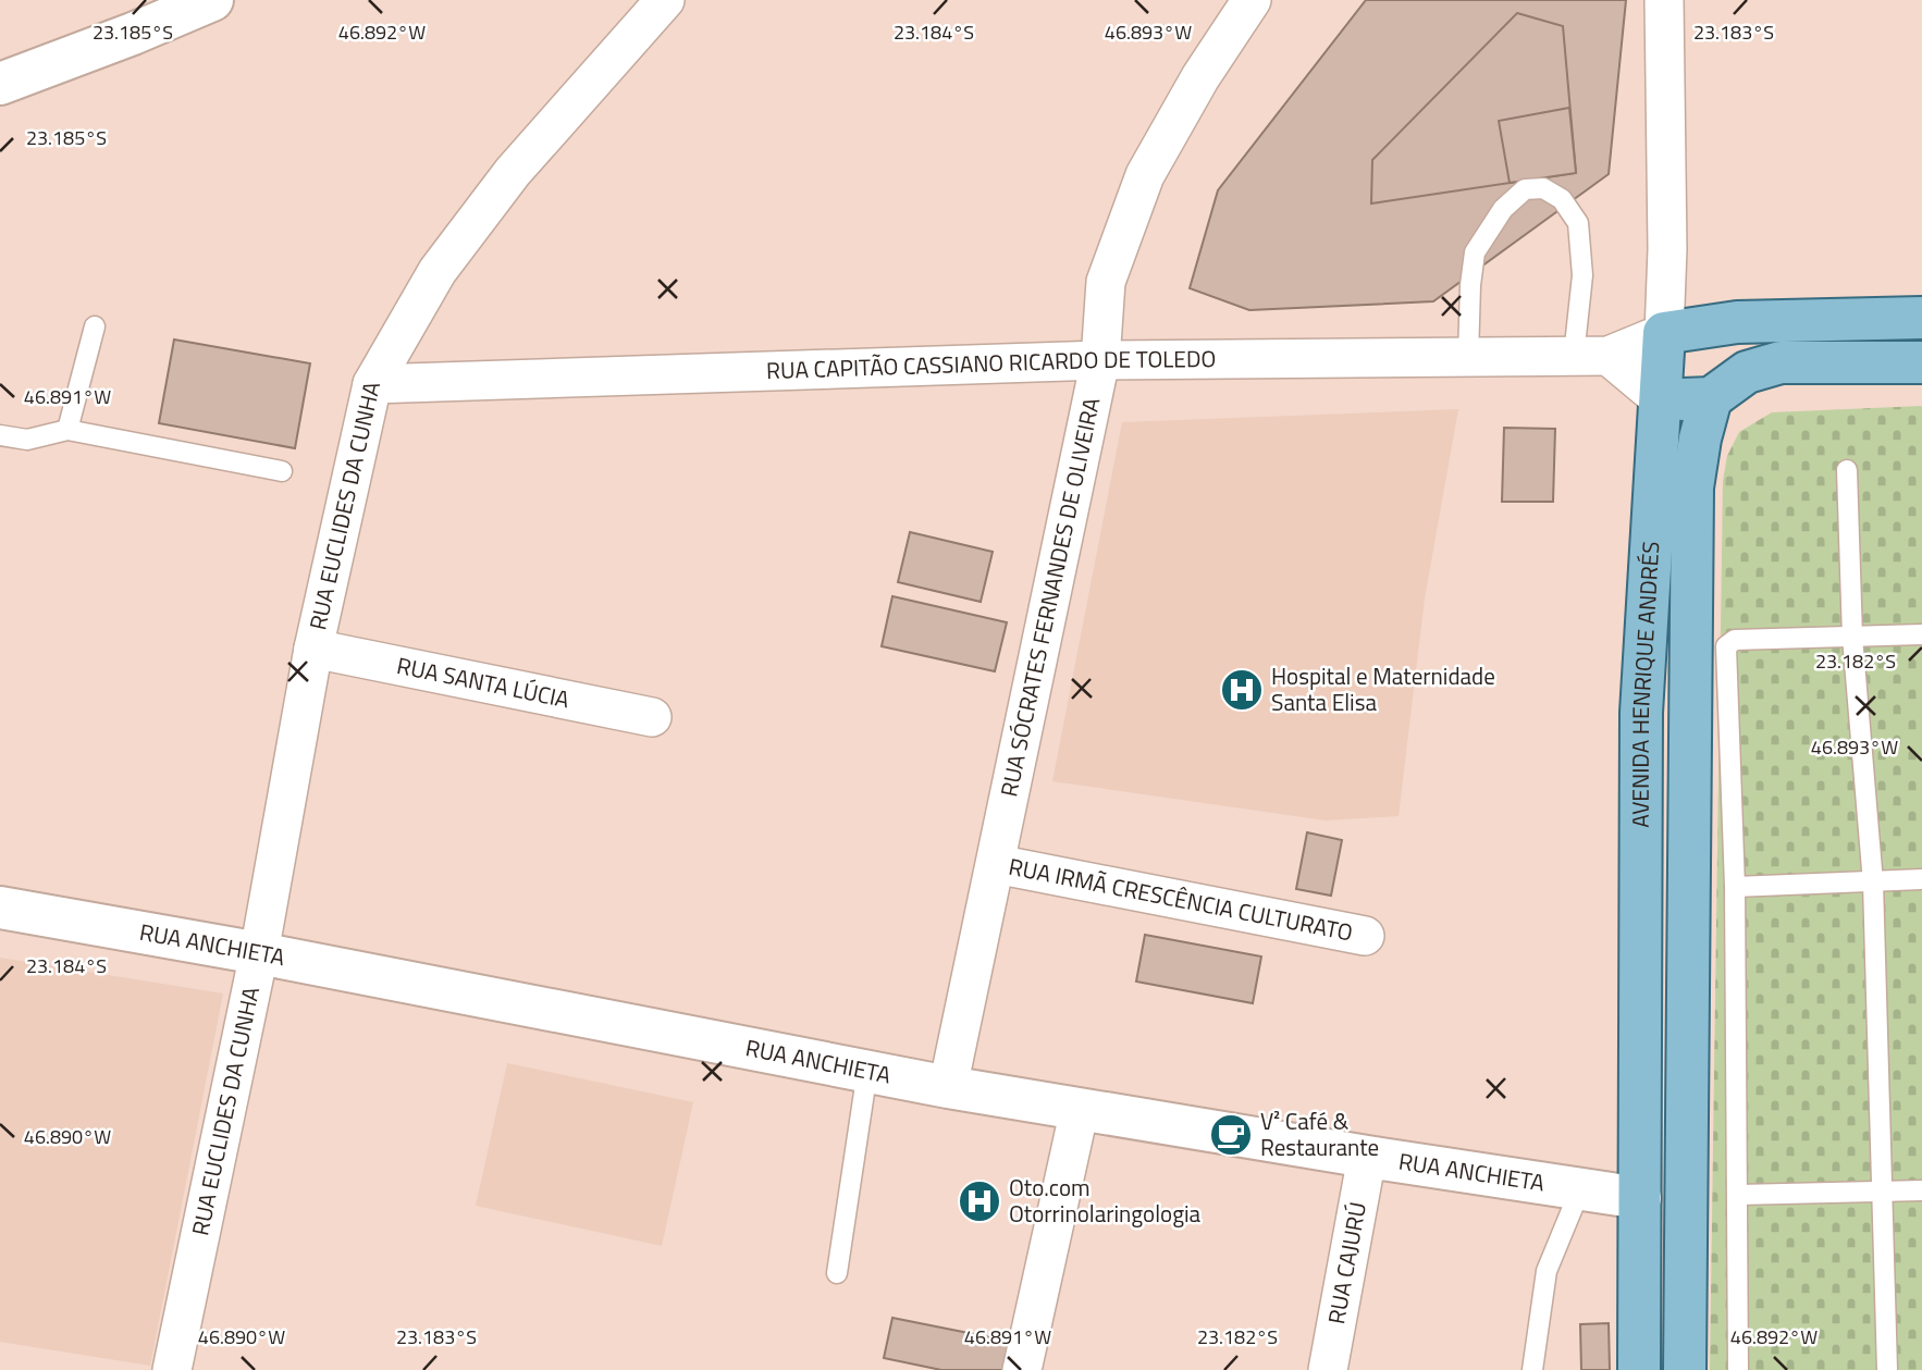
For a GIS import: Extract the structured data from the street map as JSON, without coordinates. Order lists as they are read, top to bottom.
{
  "streets": {
    "main road": ["AVENIDA HENRIQUE ANDRÉS", "RUA ANCHIETA"],
    "street": [
      "RUA CAPITÃO CASSIANO RICARDO DE TOLEDO",
      "RUA EUCLIDES DA CUNHA",
      "RUA SÓCRATES FERNANDES DE OLIVEIRA",
      "RUA SANTA LÚCIA",
      "RUA IRMÃ CRESCÊNCIA CULTURATO",
      "RUA CAJURÚ"
    ]
  },
  "crossings": [
    ["RUA CAPITÃO CASSIANO RICARDO DE TOLEDO", "RUA EUCLIDES DA CUNHA"],
    ["RUA CAPITÃO CASSIANO RICARDO DE TOLEDO", "RUA SÓCRATES FERNANDES DE OLIVEIRA"],
    ["RUA CAPITÃO CASSIANO RICARDO DE TOLEDO", "AVENIDA HENRIQUE ANDRÉS"],
    ["RUA EUCLIDES DA CUNHA", "RUA SANTA LÚCIA"],
    ["RUA EUCLIDES DA CUNHA", "RUA ANCHIETA"],
    ["RUA SÓCRATES FERNANDES DE OLIVEIRA", "RUA IRMÃ CRESCÊNCIA CULTURATO"],
    ["RUA SÓCRATES FERNANDES DE OLIVEIRA", "RUA ANCHIETA"],
    ["AVENIDA HENRIQUE ANDRÉS", "RUA ANCHIETA"],
    ["RUA ANCHIETA", "RUA CAJURÚ"]
  ],
  "places": {
    "hospital": ["Hospital e Maternidade Santa Elisa", "Oto.com Otorrinolaringologia"],
    "cafe": ["V² Café & Restaurante"]
  },
  "coordinates": [
    "46.892°W",
    "46.893°W",
    "23.185°S",
    "23.184°S",
    "23.183°S",
    "46.891°W",
    "23.182°S",
    "46.890°W"
  ]
}
